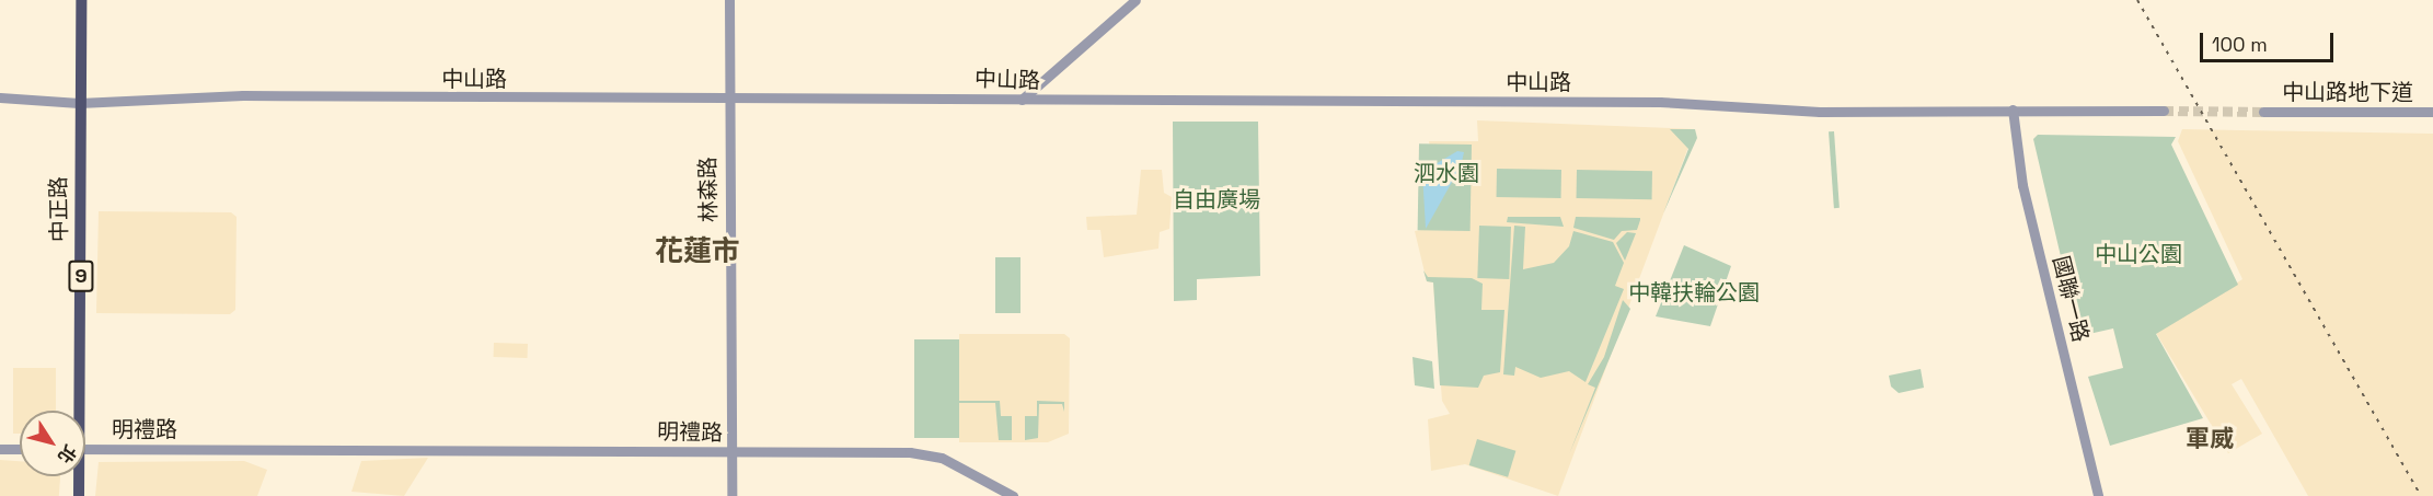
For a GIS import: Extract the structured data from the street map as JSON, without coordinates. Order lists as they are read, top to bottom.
{
  "streets": {
    "main road": ["中正路", "9"],
    "street": [
      "中山路",
      "中山路地下道",
      "林森路",
      "國聯一路",
      "明禮路"
    ]
  },
  "crossings": [
    ["中山路", "林森路"],
    ["中山路", "中正路"],
    ["中山路", "國聯一路"],
    ["林森路", "明禮路"]
  ],
  "districts": ["花蓮市", "軍威"],
  "parks": [
    "泗水園",
    "自由廣場",
    "中山公園",
    "中韓扶輪公園"
  ],
  "scale_bar": "100 m",
  "north": "bottom right"
}
